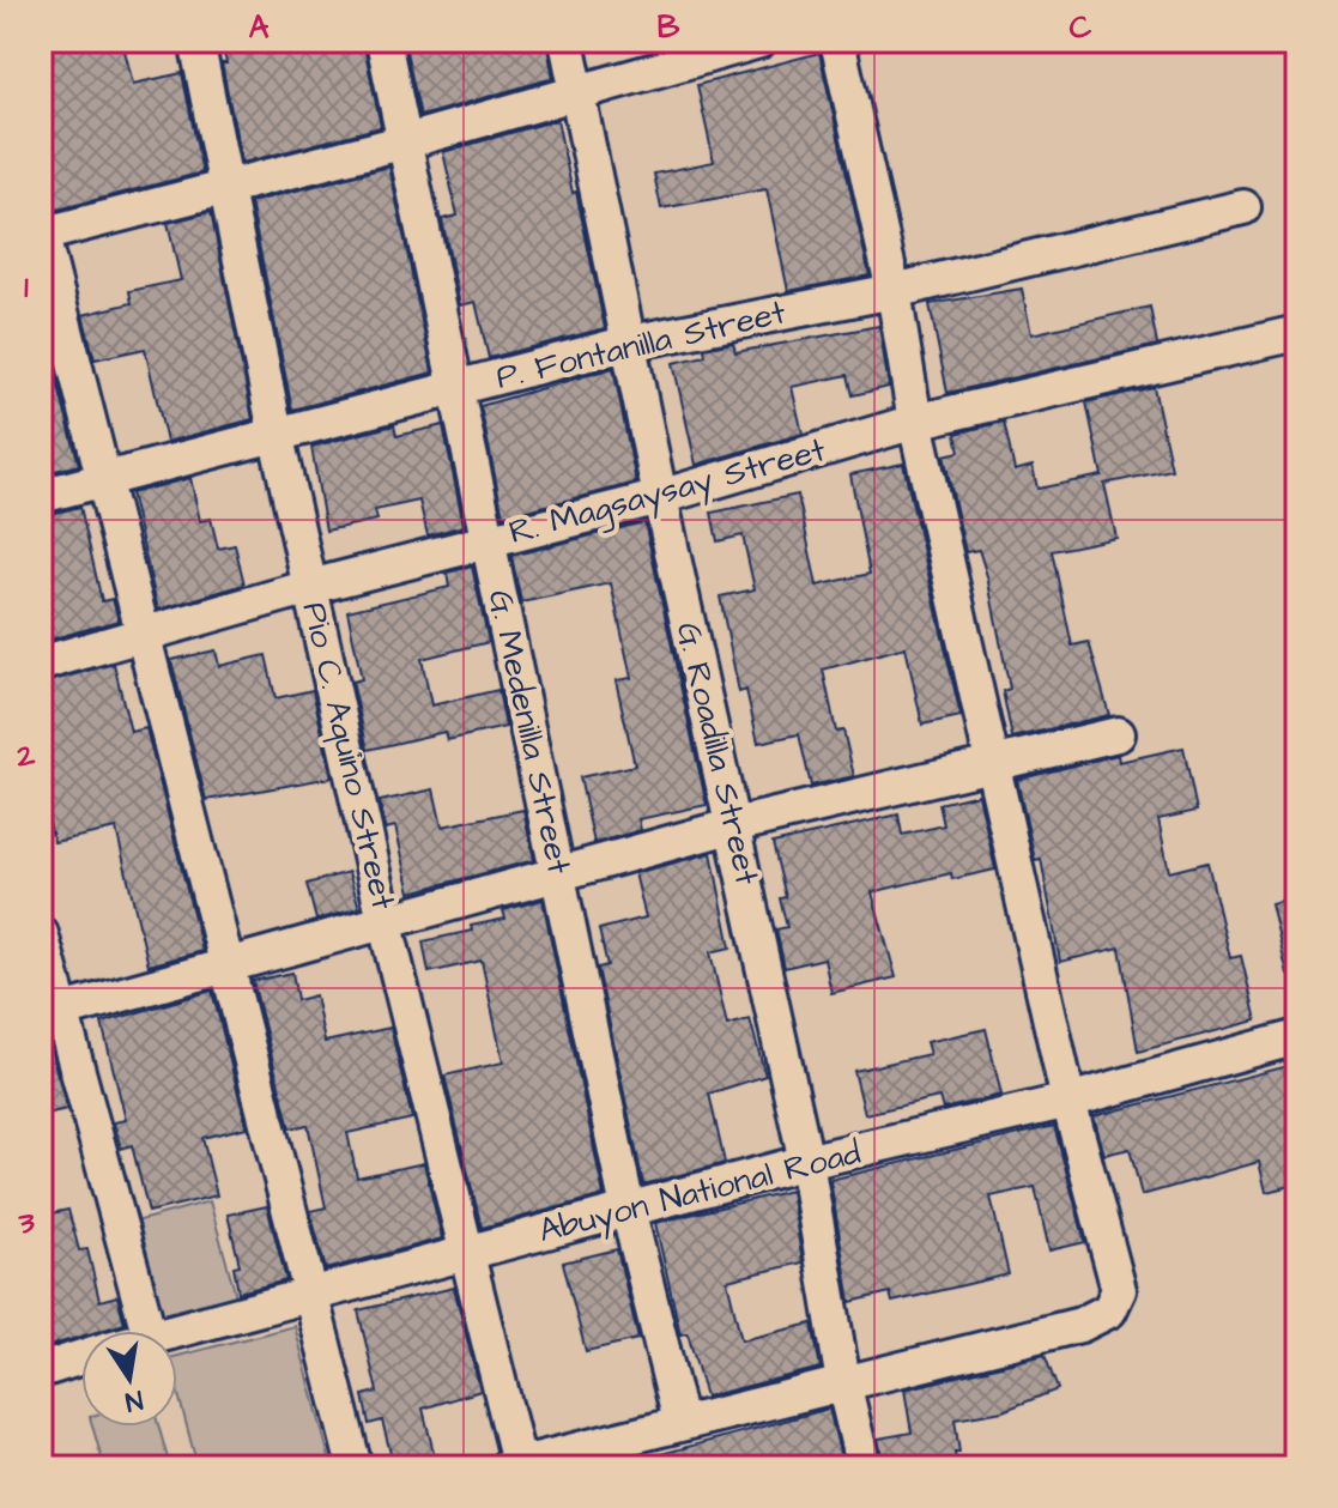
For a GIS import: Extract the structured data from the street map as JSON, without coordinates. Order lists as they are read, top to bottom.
{
  "streets": {
    "street": [
      "P. Fontanilla Street",
      "R. Magsaysay Street",
      "G. Medenilla Street",
      "G. Roadilla Street",
      "Pio C. Aquino Street",
      "Abuyon National Road"
    ]
  },
  "crossings": [
    ["P. Fontanilla Street", "G. Medenilla Street"],
    ["P. Fontanilla Street", "G. Roadilla Street"],
    ["P. Fontanilla Street", "Pio C. Aquino Street"],
    ["R. Magsaysay Street", "G. Medenilla Street"],
    ["R. Magsaysay Street", "G. Roadilla Street"],
    ["R. Magsaysay Street", "Pio C. Aquino Street"],
    ["G. Medenilla Street", "Abuyon National Road"],
    ["G. Roadilla Street", "Abuyon National Road"],
    ["Pio C. Aquino Street", "Abuyon National Road"]
  ],
  "north": "bottom",
  "grid": {
    "columns": ["A", "B", "C"],
    "rows": ["1", "2", "3"]
  }
}
